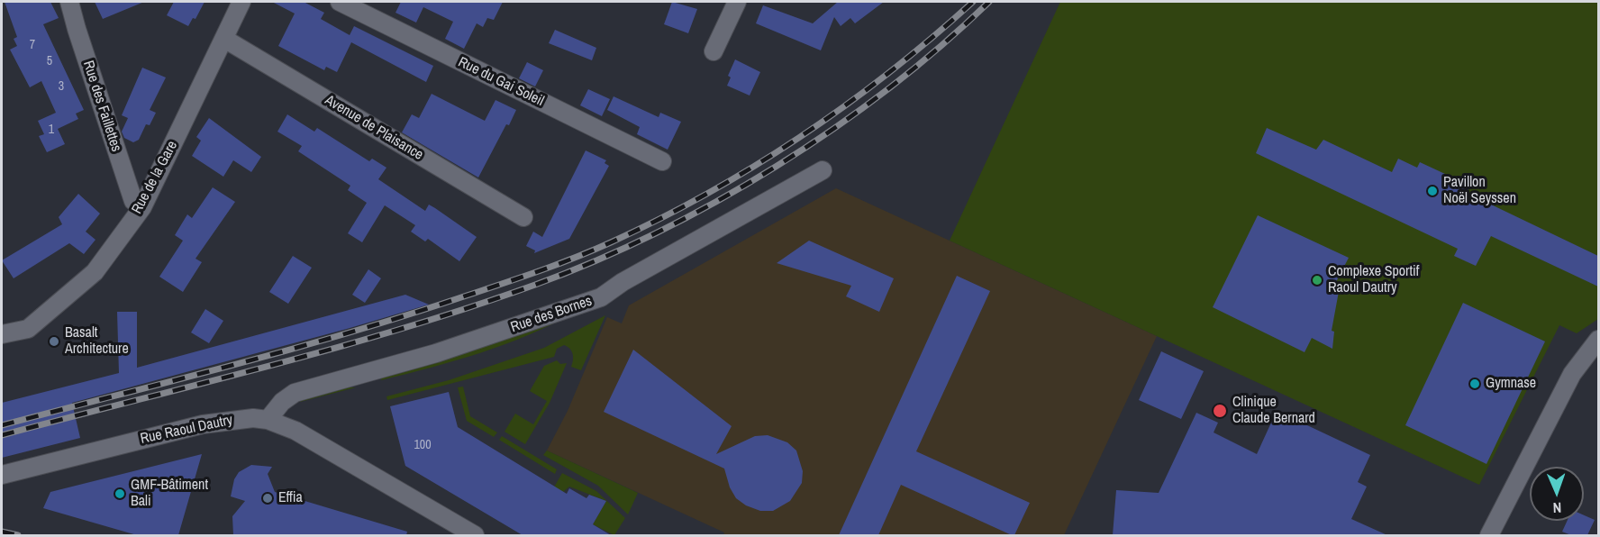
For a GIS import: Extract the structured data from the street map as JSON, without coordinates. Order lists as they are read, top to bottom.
{
  "streets": {
    "street": [
      "Rue du Gai Soleil",
      "Rue des Faillettes",
      "Avenue de Plaisance",
      "Rue de la Gare",
      "Rue des Bornes",
      "Rue Raoul Dautry"
    ]
  },
  "crossings": [
    ["Rue des Faillettes", "Rue de la Gare"],
    ["Avenue de Plaisance", "Rue de la Gare"],
    ["Rue des Bornes", "Rue Raoul Dautry"]
  ],
  "places": [
    "Pavillon Noël Seyssen",
    "Complexe Sportif Raoul Dautry",
    "Basalt Architecture",
    "Gymnase",
    "Clinique Claude Bernard",
    "GMF-Bâtiment Bali",
    "Effia"
  ],
  "house_numbers": [
    "7",
    "5",
    "3",
    "1",
    "100"
  ],
  "north": "bottom"
}
